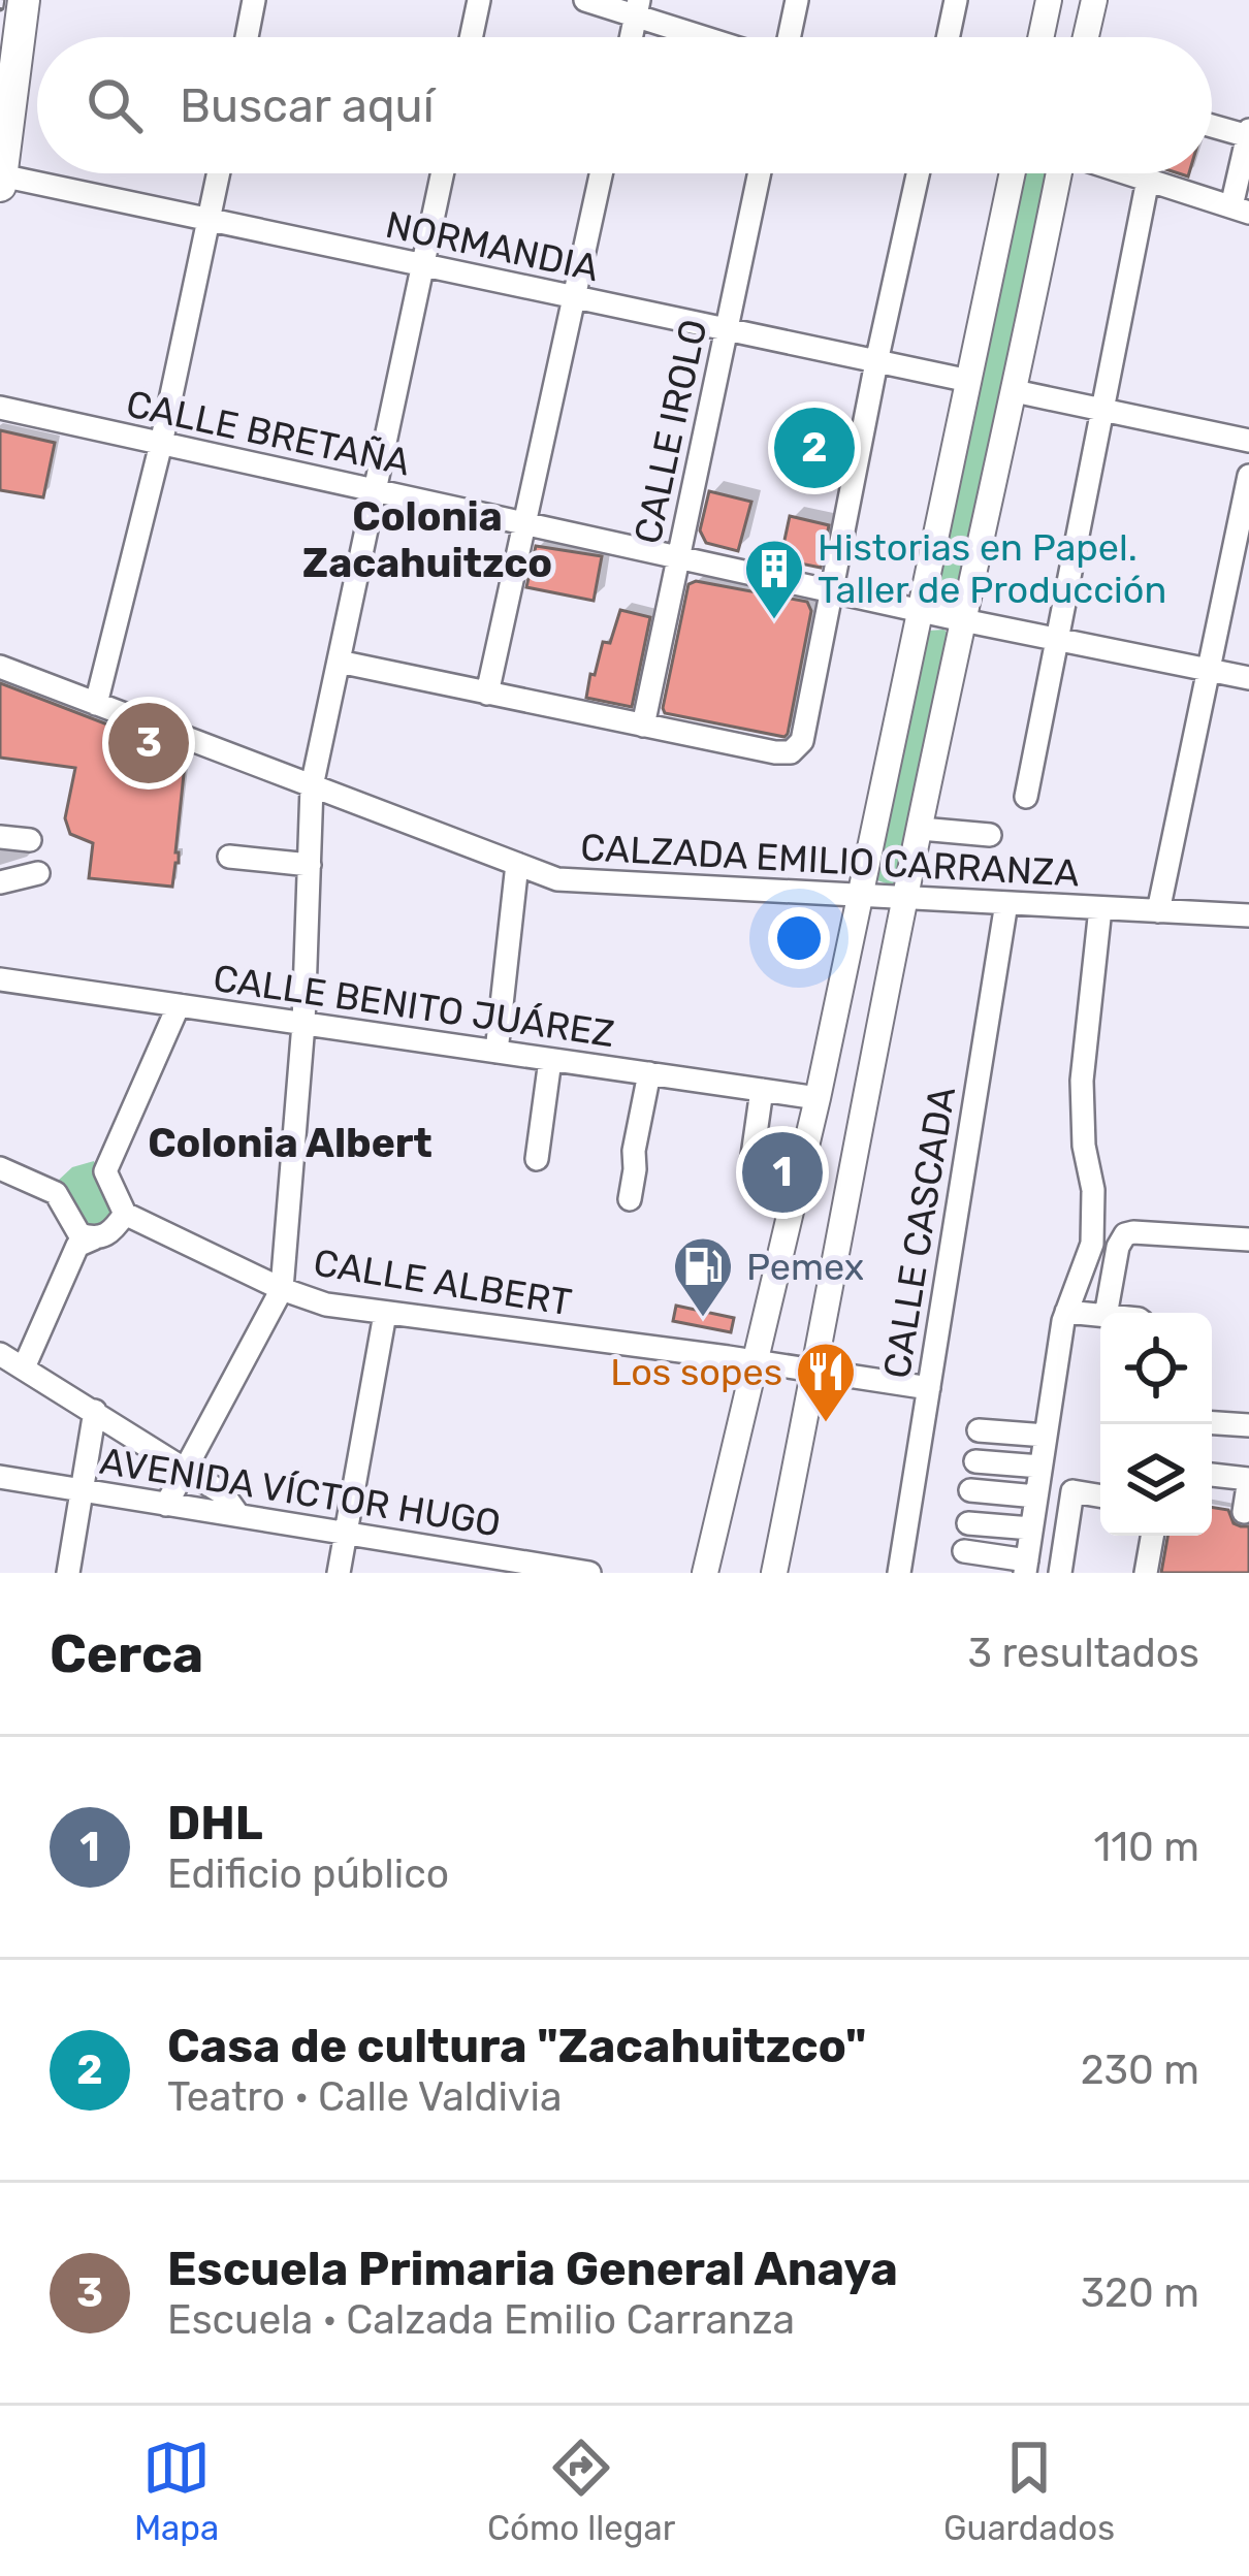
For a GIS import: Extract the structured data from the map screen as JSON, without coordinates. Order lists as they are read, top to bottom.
{
  "streets": {
    "street": [
      "NORMANDIA",
      "CALLE IROLO",
      "CALLE BRETAÑA",
      "CALZADA EMILIO CARRANZA",
      "CALLE BENITO JUÁREZ",
      "CALLE CASCADA",
      "CALLE ALBERT",
      "AVENIDA VÍCTOR HUGO"
    ]
  },
  "crossings": [
    ["NORMANDIA", "CALLE IROLO"],
    ["CALLE IROLO", "CALLE BRETAÑA"],
    ["CALZADA EMILIO CARRANZA", "CALLE CASCADA"],
    ["CALLE CASCADA", "CALLE ALBERT"]
  ],
  "districts": ["Colonia Zacahuitzco", "Colonia Albert"],
  "places": {
    "building": ["Historias en Papel. Taller de Producción"],
    "fuel station": ["Pemex"],
    "restaurant": ["Los sopes"]
  },
  "page": {
    "search": "Buscar aquí",
    "pins": ["2", "3", "1"],
    "heading": ["Cerca", "3 resultados"],
    "list": [
      {
        "mark": "1",
        "name": "DHL",
        "note": "Edificio público",
        "value": "110 m"
      },
      {
        "mark": "2",
        "name": "Casa de cultura \"Zacahuitzco\"",
        "note": "Teatro · Calle Valdivia",
        "value": "230 m"
      },
      {
        "mark": "3",
        "name": "Escuela Primaria General Anaya",
        "note": "Escuela · Calzada Emilio Carranza",
        "value": "320 m"
      }
    ],
    "nav": ["Mapa", "Cómo llegar", "Guardados"]
  }
}
